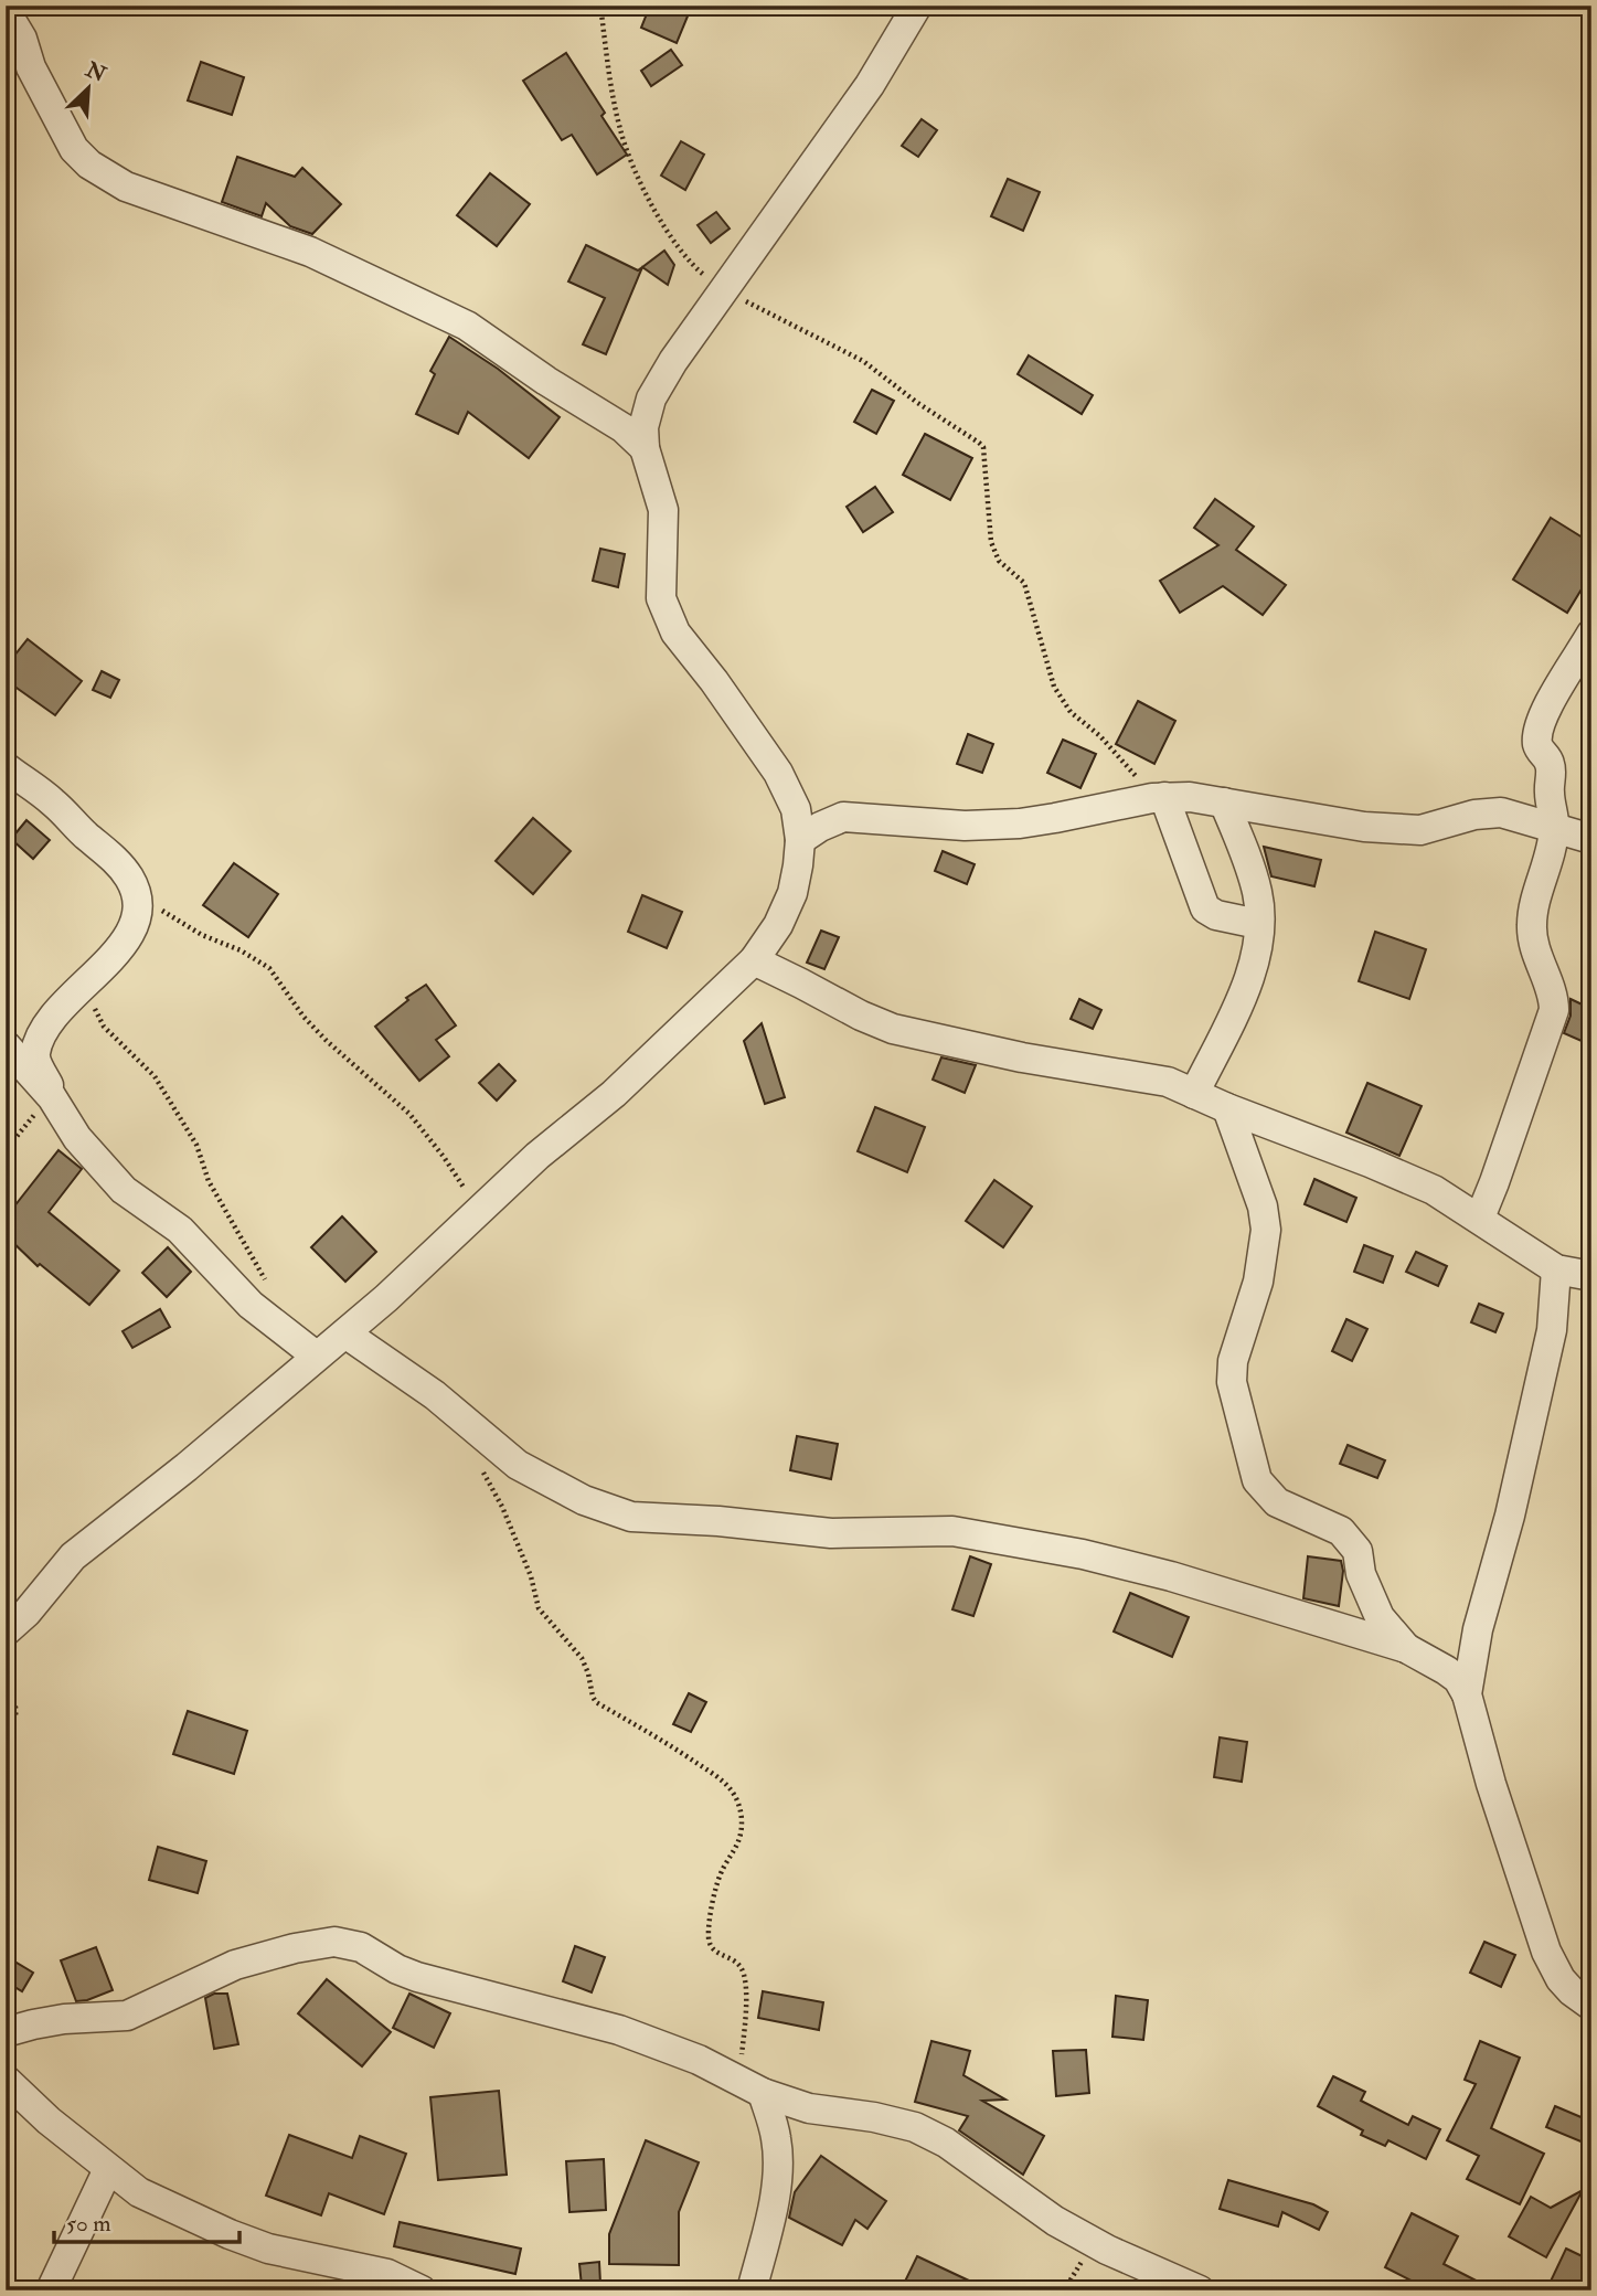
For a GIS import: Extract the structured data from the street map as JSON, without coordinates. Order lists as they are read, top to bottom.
{
  "scale_bar": "50 m",
  "north": "top right"
}
